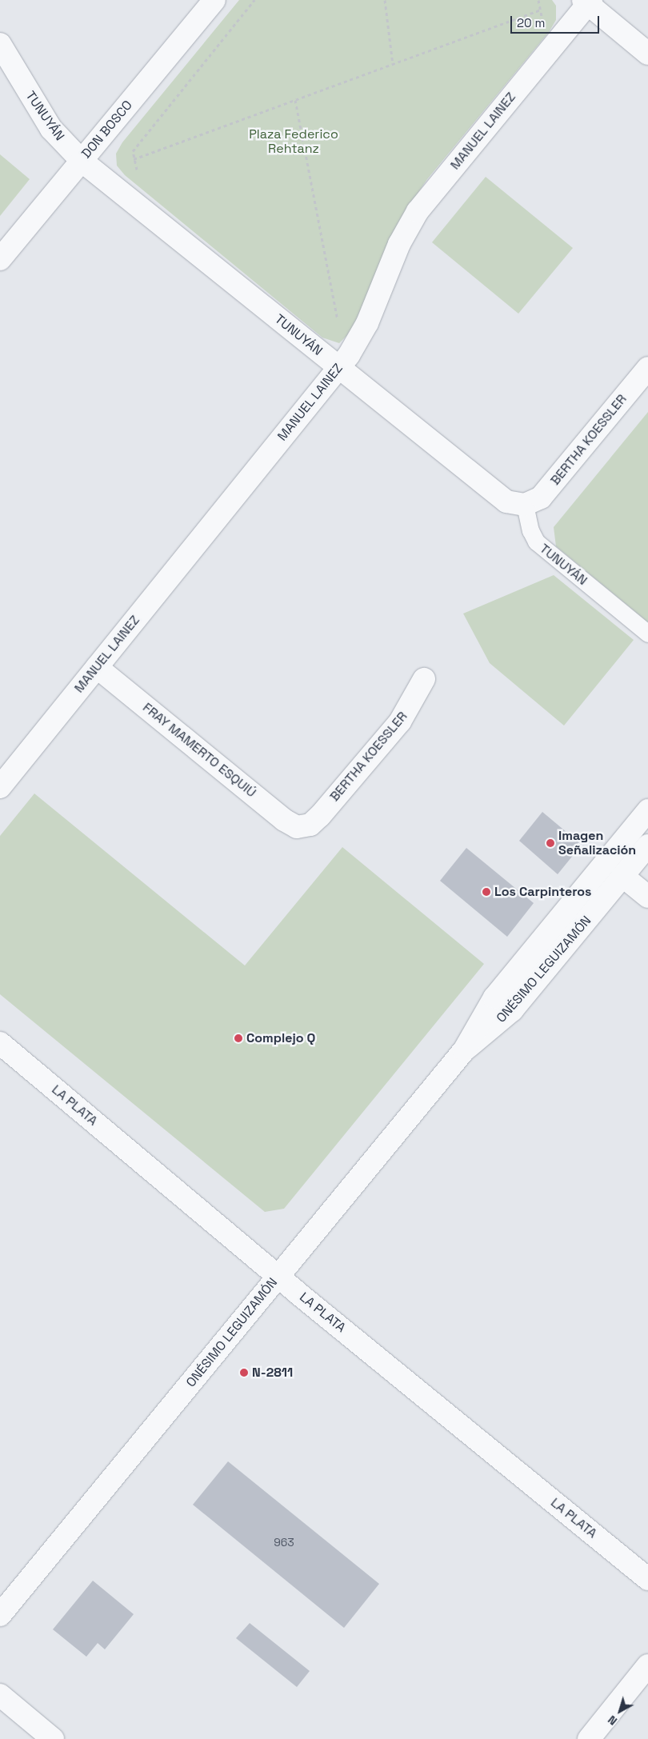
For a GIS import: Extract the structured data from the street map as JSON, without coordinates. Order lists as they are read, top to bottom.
{
  "streets": {
    "street": [
      "TUNUYÁN",
      "DON BOSCO",
      "MANUEL LAINEZ",
      "BERTHA KOESSLER",
      "FRAY MAMERTO ESQUIÚ",
      "ONÉSIMO LEGUIZAMÓN",
      "LA PLATA"
    ]
  },
  "crossings": [
    ["TUNUYÁN", "DON BOSCO"],
    ["TUNUYÁN", "MANUEL LAINEZ"],
    ["TUNUYÁN", "BERTHA KOESSLER"],
    ["MANUEL LAINEZ", "FRAY MAMERTO ESQUIÚ"],
    ["BERTHA KOESSLER", "FRAY MAMERTO ESQUIÚ"],
    ["ONÉSIMO LEGUIZAMÓN", "LA PLATA"]
  ],
  "parks": ["Plaza Federico Rehtanz"],
  "places": [
    "Imagen Señalización",
    "Los Carpinteros",
    "Complejo Q",
    "N-2811"
  ],
  "house_numbers": ["963"],
  "scale_bar": "20 m",
  "north": "bottom left"
}
